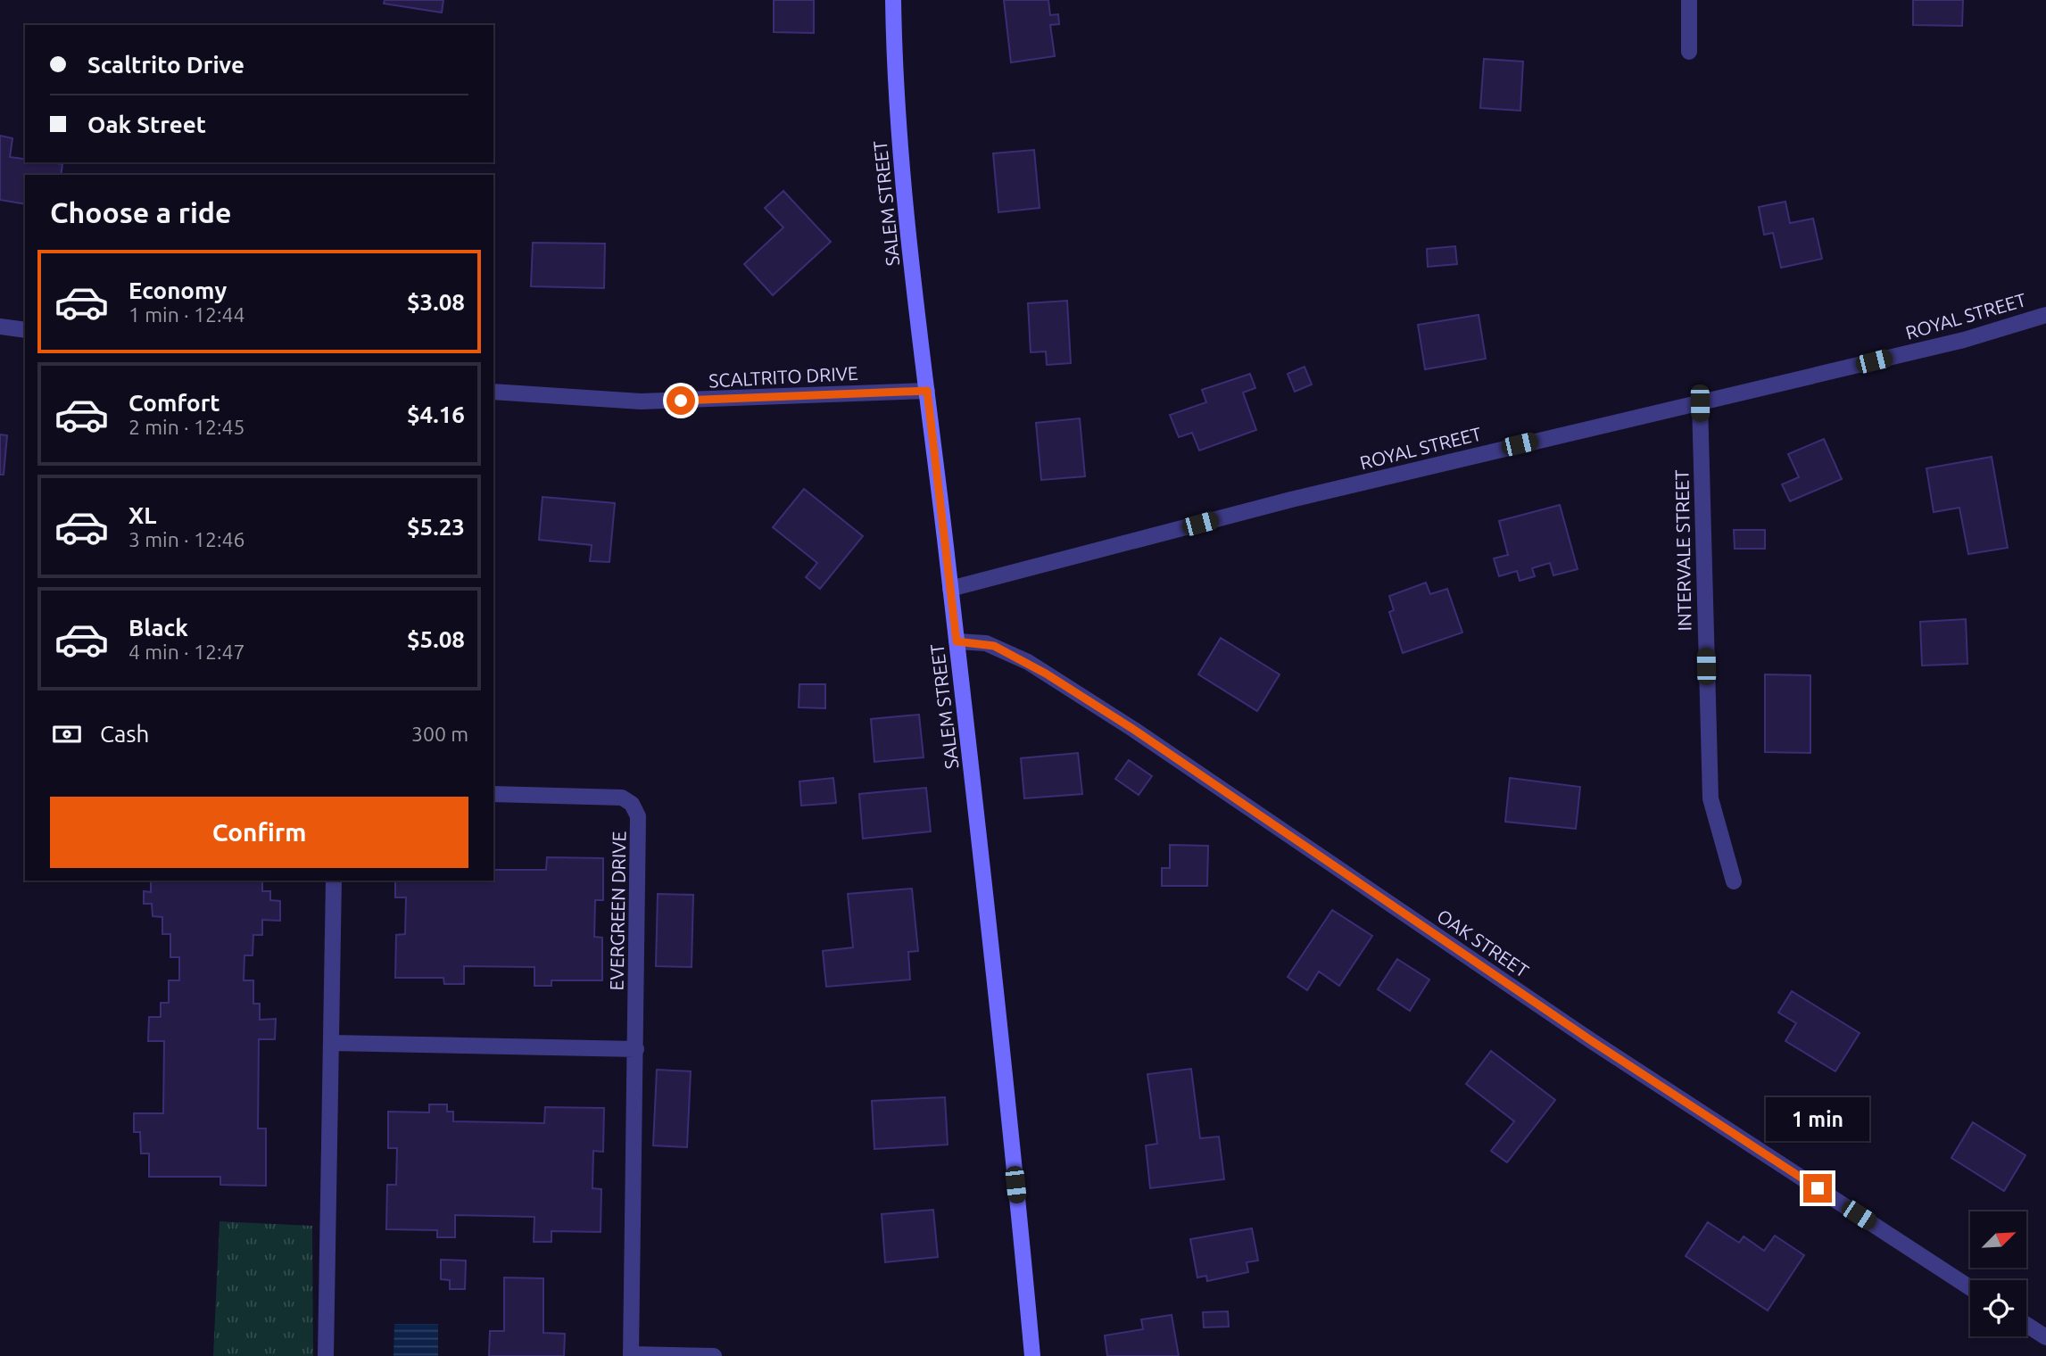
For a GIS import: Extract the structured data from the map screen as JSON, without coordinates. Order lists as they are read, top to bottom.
{
  "streets": {
    "street": [
      "SALEM STREET",
      "ROYAL STREET",
      "SCALTRITO DRIVE",
      "INTERVALE STREET",
      "EVERGREEN DRIVE",
      "OAK STREET"
    ]
  },
  "crossings": [
    ["SALEM STREET", "ROYAL STREET"],
    ["SALEM STREET", "SCALTRITO DRIVE"],
    ["SALEM STREET", "OAK STREET"],
    ["ROYAL STREET", "INTERVALE STREET"]
  ],
  "north": "top right",
  "page": {
    "banner": ["Scaltrito Drive", "Oak Street"],
    "heading": "Choose a ride",
    "list": [
      {
        "name": "Economy",
        "note": "1 min · 12:44",
        "value": "$3.08"
      },
      {
        "name": "Comfort",
        "note": "2 min · 12:45",
        "value": "$4.16"
      },
      {
        "name": "XL",
        "note": "3 min · 12:46",
        "value": "$5.23"
      },
      {
        "name": "Black",
        "note": "4 min · 12:47",
        "value": "$5.08"
      }
    ],
    "pay": ["Cash", "300 m"],
    "buttons": "Confirm",
    "bubble": "1 min"
  }
}
